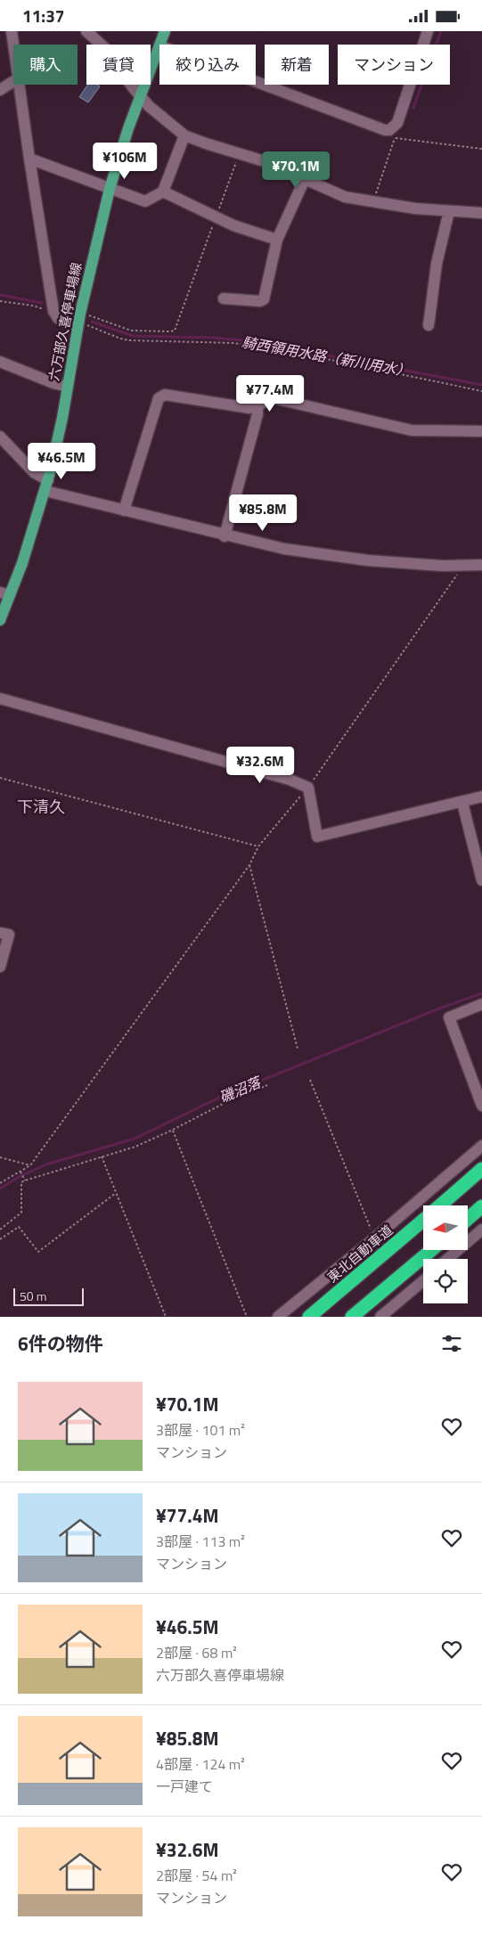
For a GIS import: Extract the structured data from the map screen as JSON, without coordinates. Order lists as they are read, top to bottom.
{
  "streets": {
    "highway": ["東北自動車道"],
    "main road": ["六万部久喜停車場線"]
  },
  "districts": ["下清久"],
  "water": ["騎西領用水路（新川用水）", "磯沼落"],
  "scale_bar": "50 m",
  "north": "left",
  "page": {
    "status": "11:37",
    "chip": [
      "購入",
      "賃貸",
      "絞り込み",
      "新着",
      "マンション"
    ],
    "price": [
      "¥106M",
      "¥70.1M",
      "¥77.4M",
      "¥46.5M",
      "¥85.8M",
      "¥32.6M"
    ],
    "scale": "50 m",
    "heading": "6件の物件",
    "list": [
      {
        "name": "¥70.1M",
        "note": "3部屋 · 101 m² · マンション"
      },
      {
        "name": "¥77.4M",
        "note": "3部屋 · 113 m² · マンション"
      },
      {
        "name": "¥46.5M",
        "note": "2部屋 · 68 m² · 六万部久喜停車場線"
      },
      {
        "name": "¥85.8M",
        "note": "4部屋 · 124 m² · 一戸建て"
      },
      {
        "name": "¥32.6M",
        "note": "2部屋 · 54 m² · マンション"
      }
    ]
  }
}
